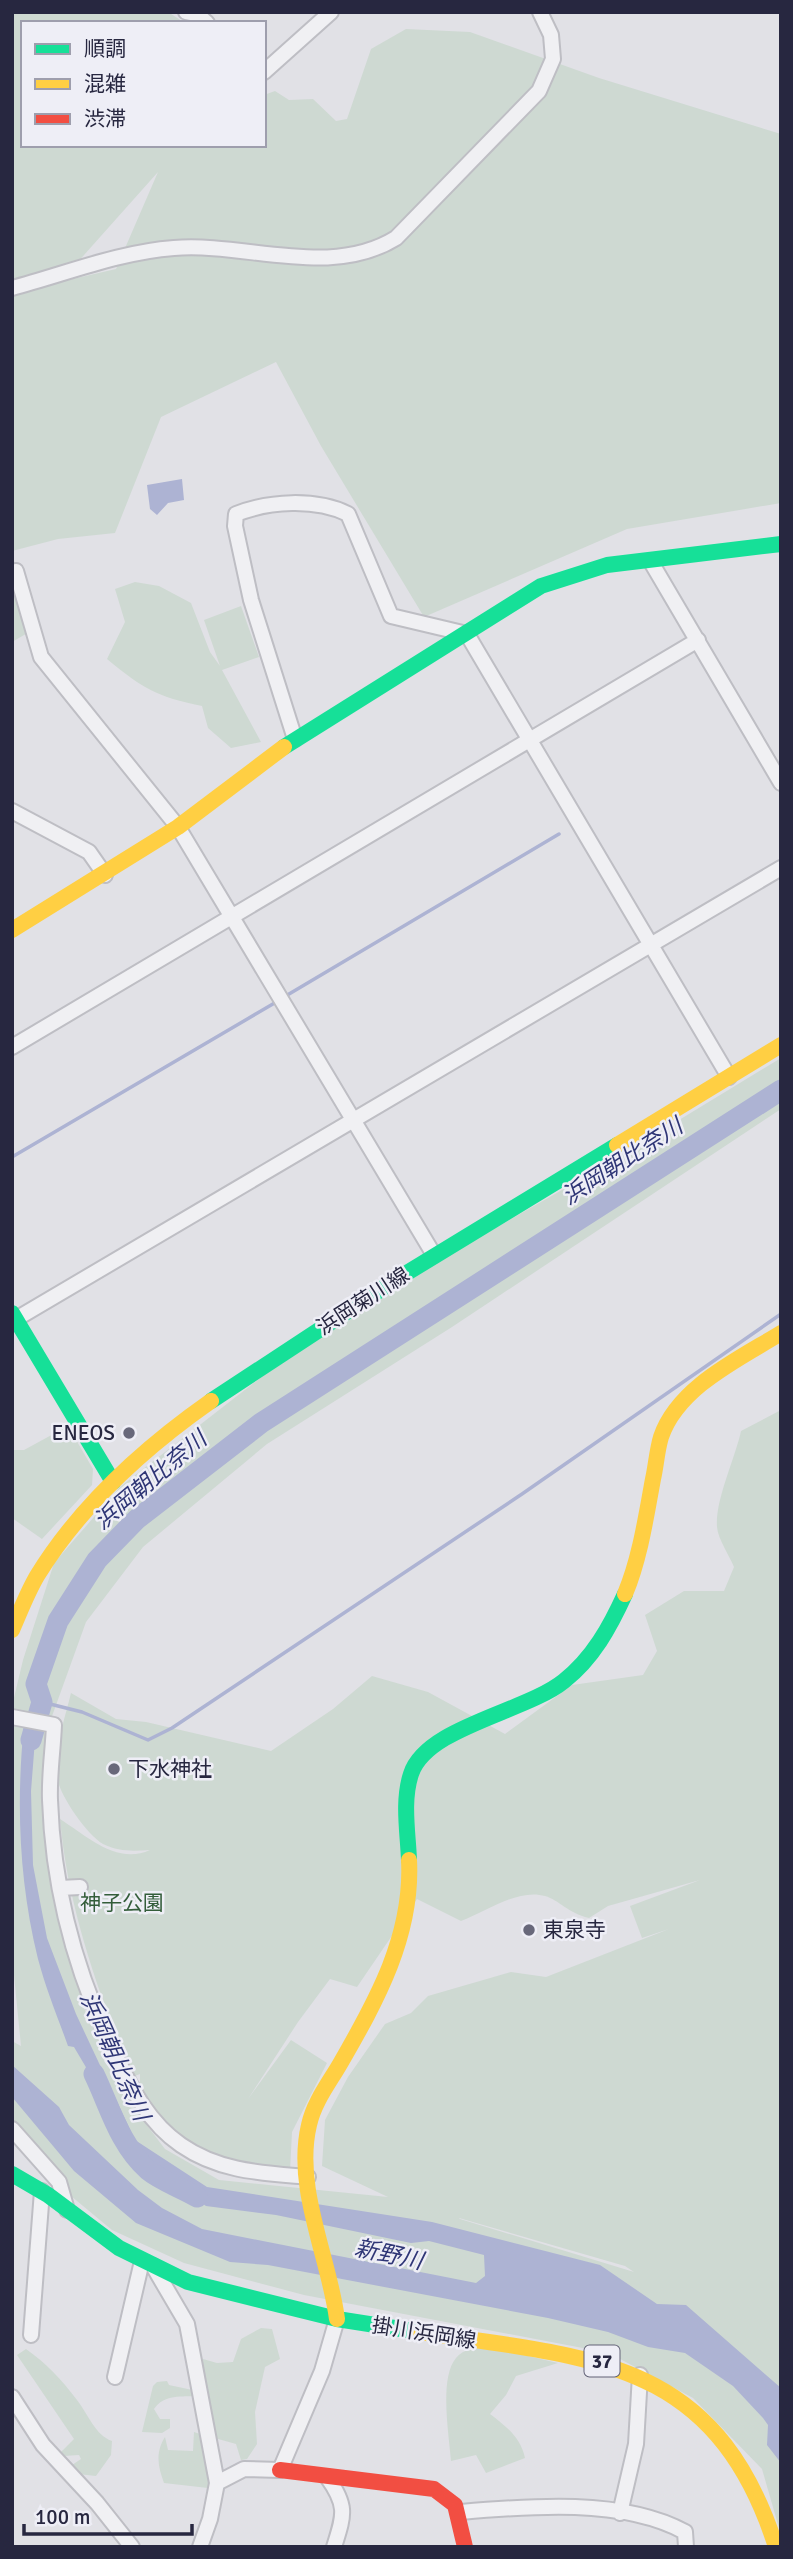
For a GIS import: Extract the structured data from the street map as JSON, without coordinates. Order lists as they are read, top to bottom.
{
  "streets": {
    "street": ["浜岡菊川線", "掛川浜岡線", "37"]
  },
  "water": ["浜岡朝比奈川", "新野川"],
  "parks": ["神子公園"],
  "places": ["ENEOS", "下水神社", "東泉寺"],
  "legend": ["順調", "混雑", "渋滞"],
  "scale_bar": "100 m"
}
